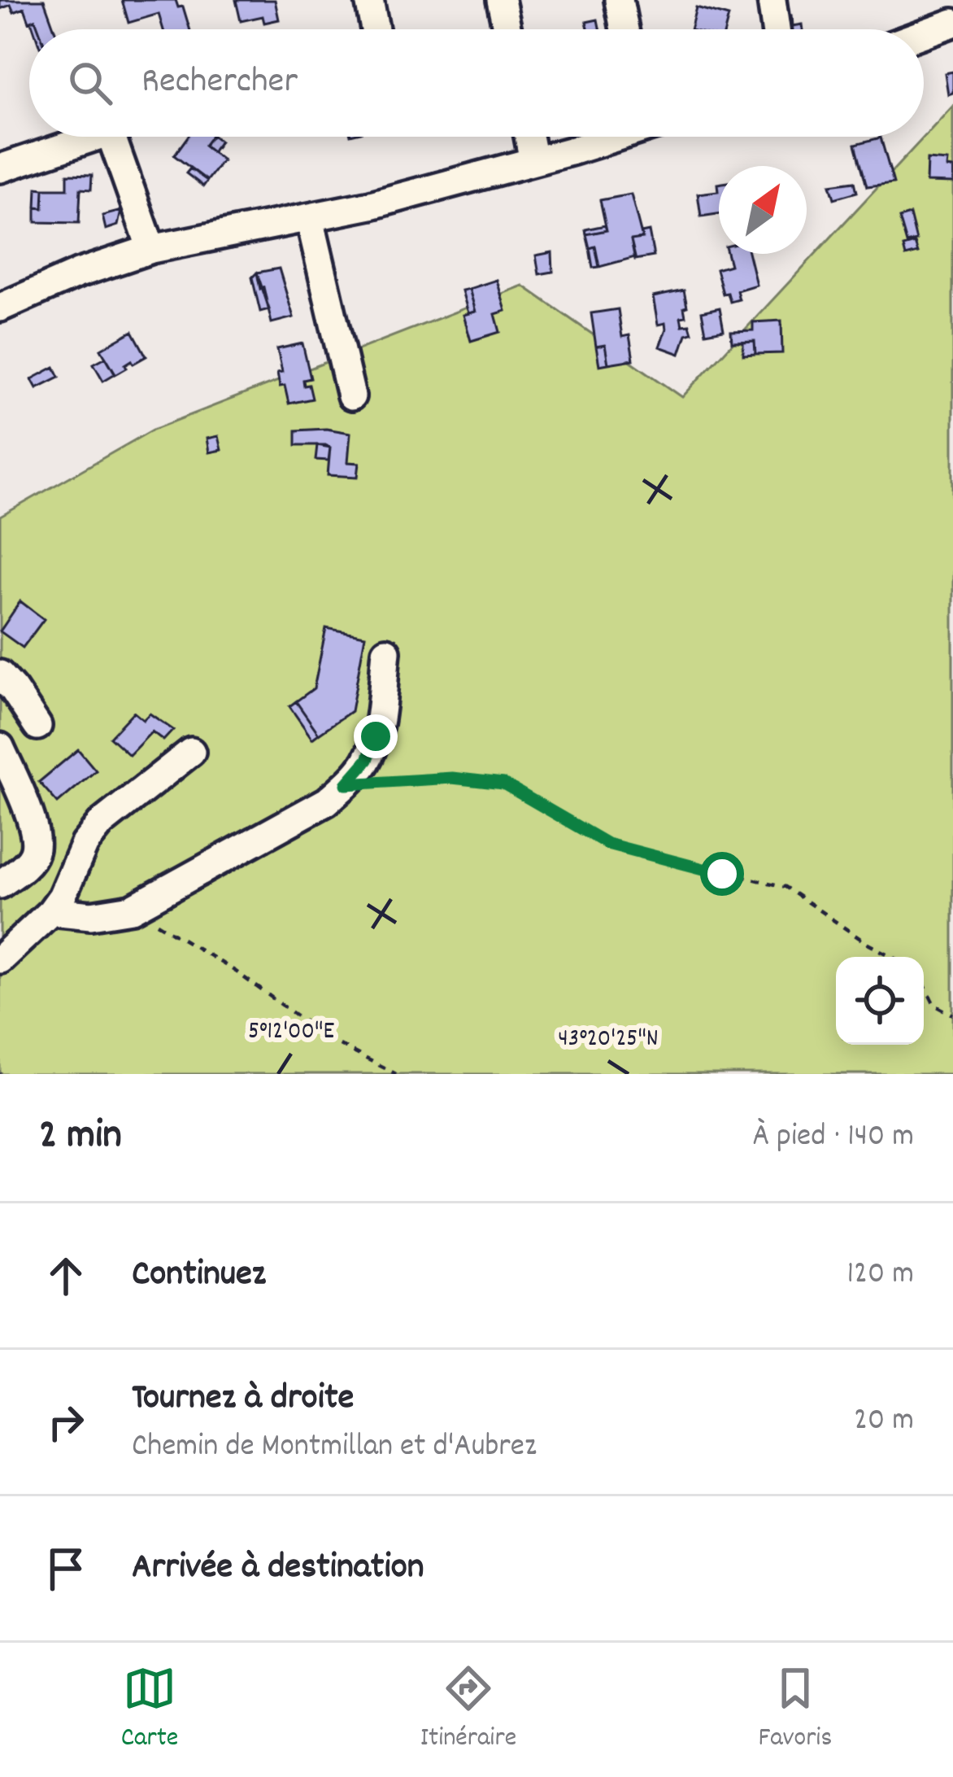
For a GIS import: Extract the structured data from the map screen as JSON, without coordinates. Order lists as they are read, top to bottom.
{
  "north": "top right",
  "page": {
    "search": "Rechercher",
    "heading": ["2 min", "À pied · 140 m"],
    "list": [
      ["Continuez", "120 m"],
      ["Tournez à droite", "Chemin de Montmillan et d'Aubrez", "20 m"],
      "Arrivée à destination"
    ],
    "nav": ["Carte", "Itinéraire", "Favoris"]
  },
  "coordinates": ["5°12'00\"E", "43°20'25\"N"]
}
